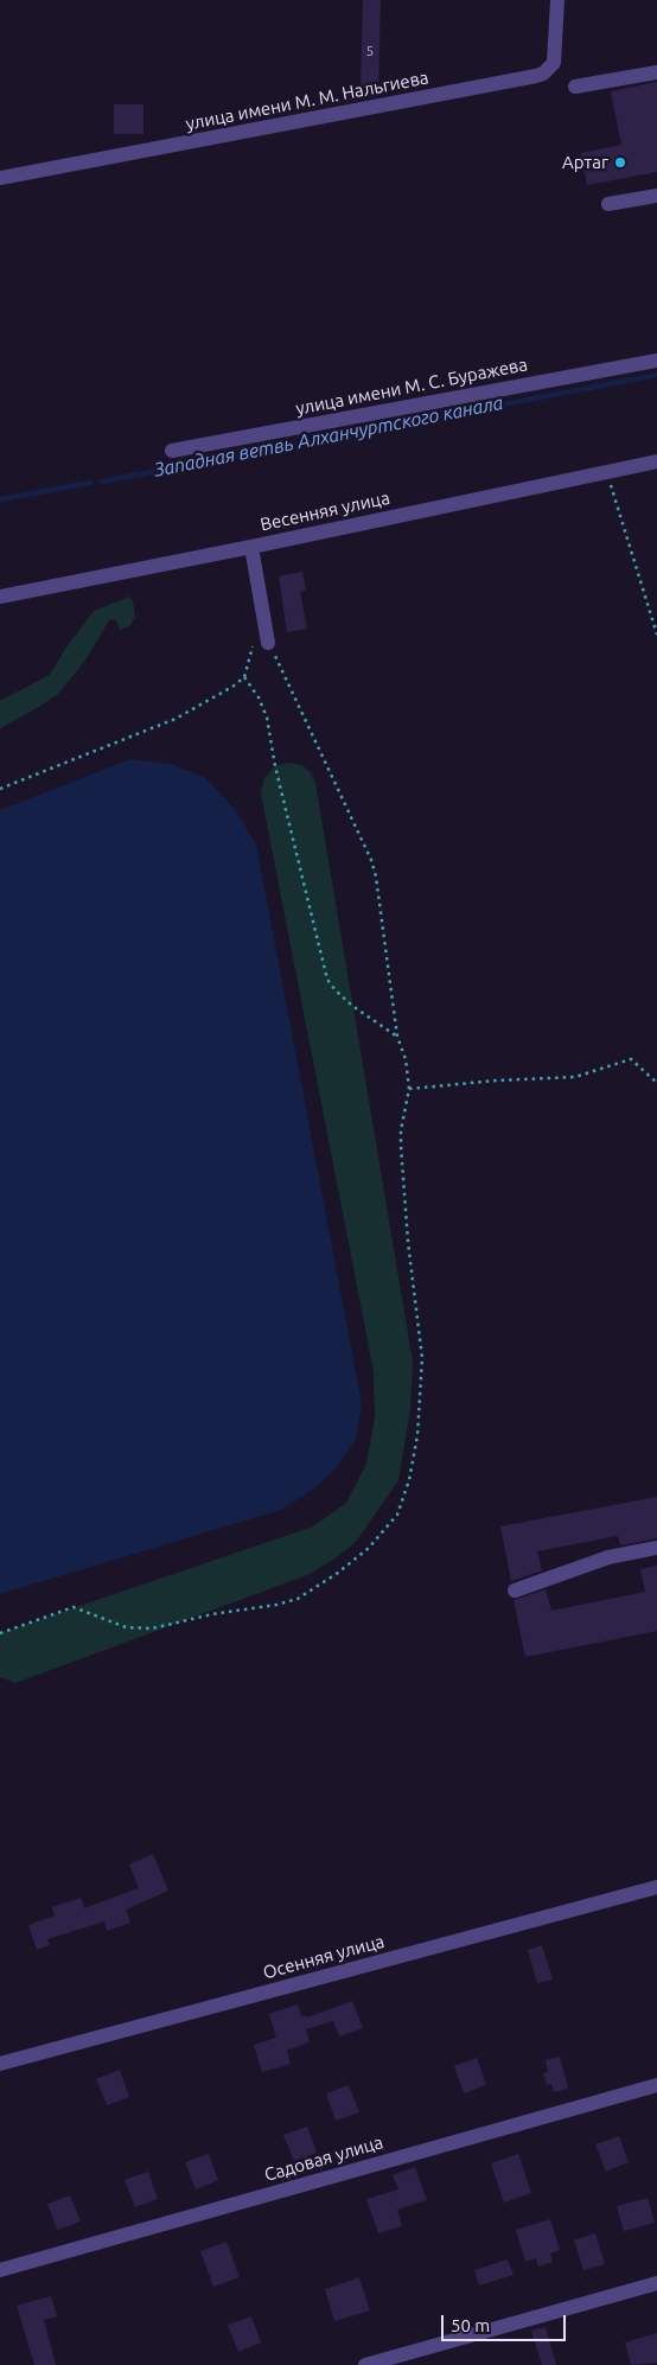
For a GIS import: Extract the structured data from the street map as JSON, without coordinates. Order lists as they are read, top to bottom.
{
  "streets": {
    "street": [
      "улица имени М. М. Нальгиева",
      "улица имени М. С. Буражева",
      "Весенняя улица",
      "Осенняя улица",
      "Садовая улица"
    ]
  },
  "water": ["Западная ветвь Алханчуртского канала"],
  "places": ["Артаг"],
  "house_numbers": ["5"],
  "scale_bar": "50 m"
}
